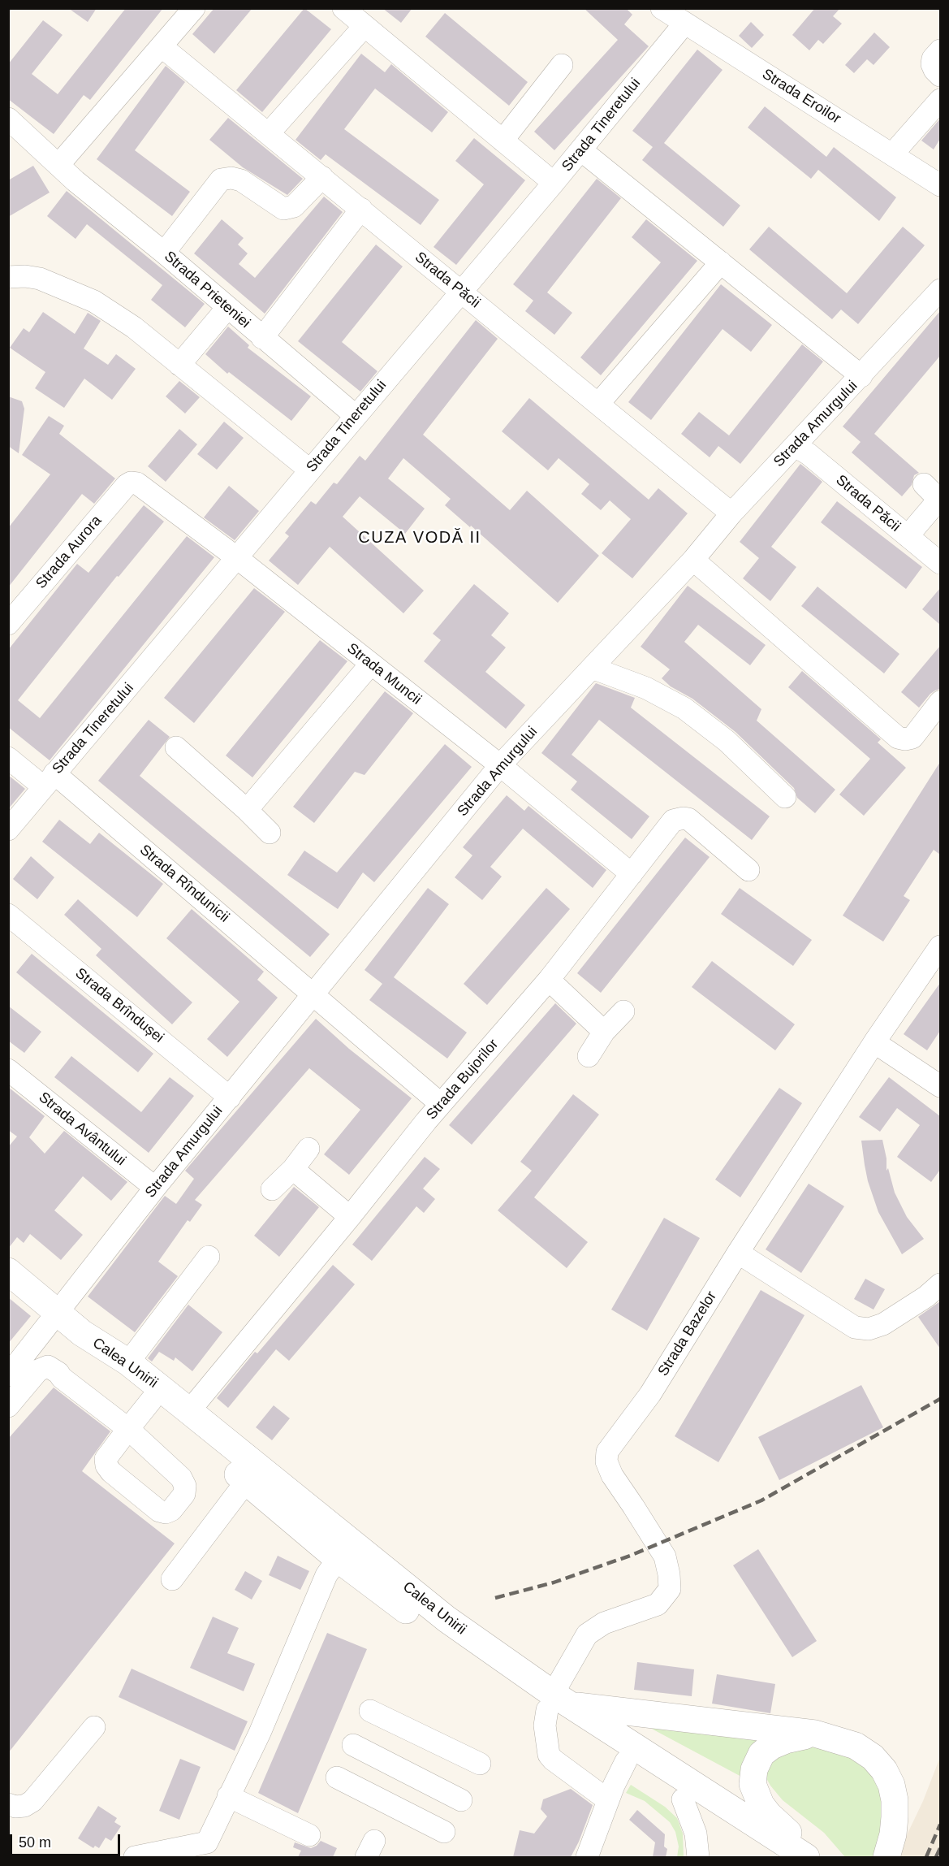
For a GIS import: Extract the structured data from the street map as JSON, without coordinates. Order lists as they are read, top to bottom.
{
  "streets": {
    "main road": ["Calea Unirii"],
    "street": [
      "Strada Eroilor",
      "Strada Tineretului",
      "Strada Păcii",
      "Strada Prieteniei",
      "Strada Amurgului",
      "Strada Aurora",
      "Strada Muncii",
      "Strada Rîndunicii",
      "Strada Brîndușei",
      "Strada Bujorilor",
      "Strada Avântului",
      "Strada Bazelor"
    ]
  },
  "crossings": [
    ["Strada Eroilor", "Strada Tineretului"],
    ["Strada Tineretului", "Strada Păcii"],
    ["Strada Tineretului", "Strada Prieteniei"],
    ["Strada Tineretului", "Strada Muncii"],
    ["Strada Tineretului", "Strada Rîndunicii"],
    ["Strada Păcii", "Strada Amurgului"],
    ["Strada Amurgului", "Strada Muncii"],
    ["Strada Amurgului", "Strada Rîndunicii"],
    ["Strada Amurgului", "Strada Brîndușei"],
    ["Strada Amurgului", "Strada Avântului"],
    ["Strada Amurgului", "Calea Unirii"],
    ["Strada Aurora", "Strada Muncii"],
    ["Strada Muncii", "Strada Bujorilor"],
    ["Strada Bujorilor", "Calea Unirii"],
    ["Strada Bazelor", "Calea Unirii"]
  ],
  "districts": ["CUZA VODĂ II"],
  "scale_bar": "50 m"
}
